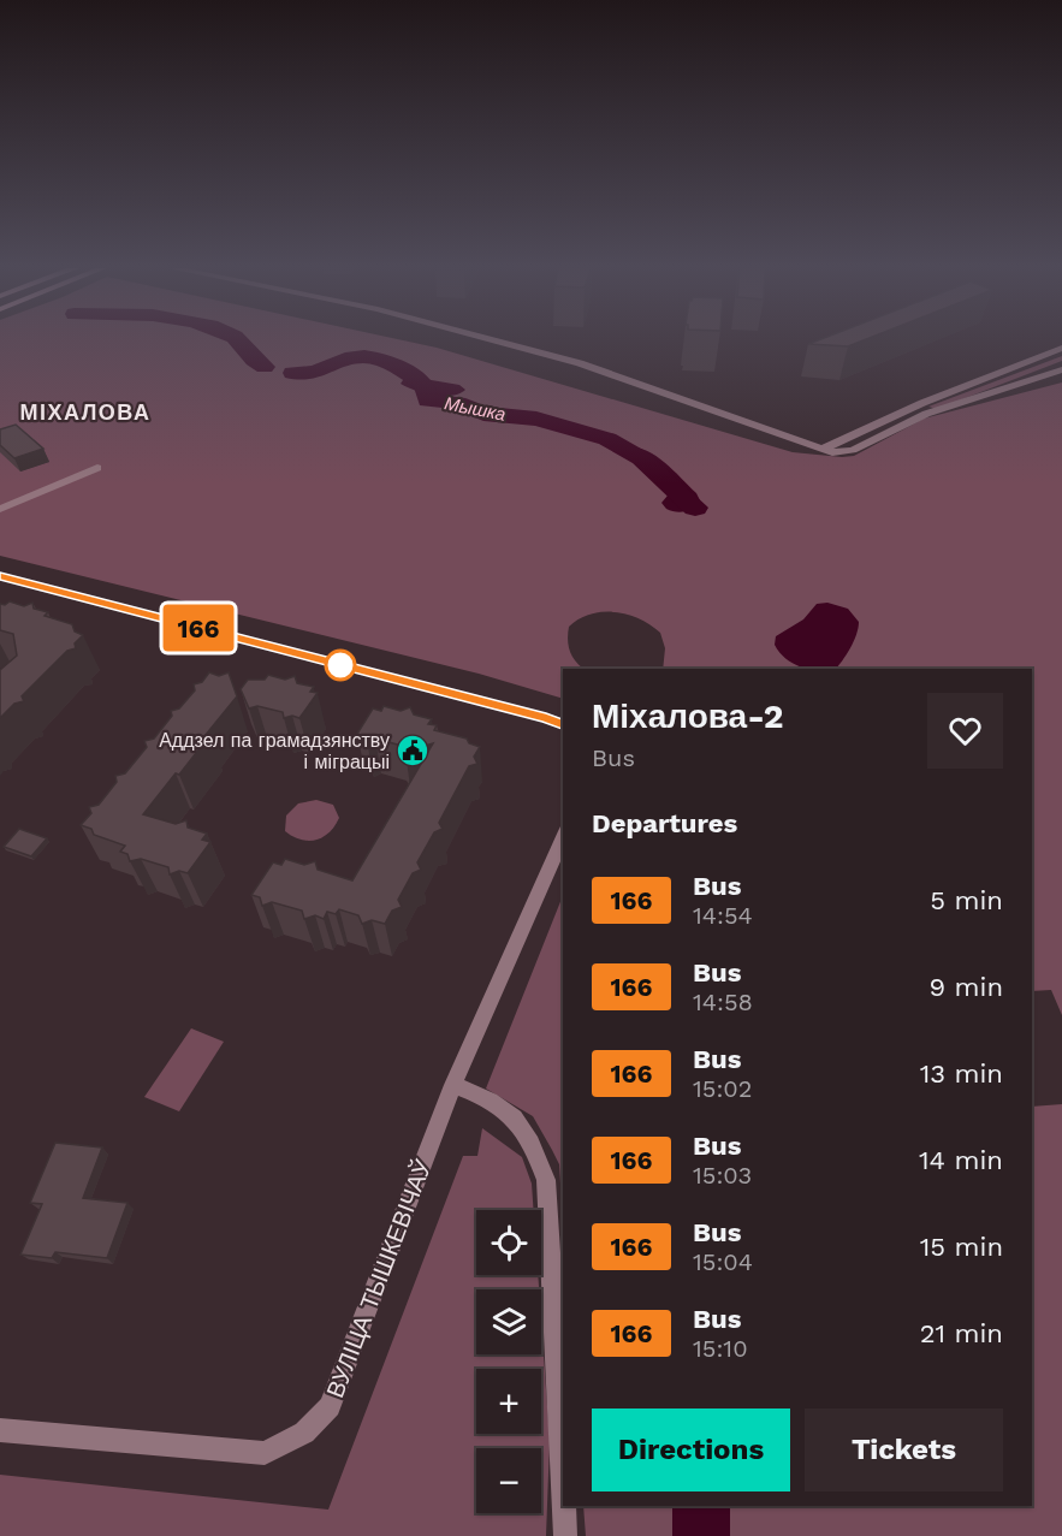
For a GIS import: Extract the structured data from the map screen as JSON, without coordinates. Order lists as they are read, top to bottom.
{
  "streets": {
    "street": ["ВУЛІЦА ТЫШКЕВІЧАЎ"]
  },
  "districts": ["МІХАЛОВА"],
  "water": ["Мышка"],
  "places": {
    "public building": ["Аддзел па грамадзянству і міграцыі"]
  },
  "lines": ["bus line 166"],
  "page": {
    "on_map": "166",
    "heading": [
      ["Міхалова-2", "Bus"],
      "Departures"
    ],
    "list": [
      {
        "mark": "166",
        "name": "Bus",
        "note": "14:54",
        "value": "5 min"
      },
      {
        "mark": "166",
        "name": "Bus",
        "note": "14:58",
        "value": "9 min"
      },
      {
        "mark": "166",
        "name": "Bus",
        "note": "15:02",
        "value": "13 min"
      },
      {
        "mark": "166",
        "name": "Bus",
        "note": "15:03",
        "value": "14 min"
      },
      {
        "mark": "166",
        "name": "Bus",
        "note": "15:04",
        "value": "15 min"
      },
      {
        "mark": "166",
        "name": "Bus",
        "note": "15:10",
        "value": "21 min"
      }
    ],
    "map_buttons": ["+", "−"],
    "buttons": ["Directions", "Tickets"]
  }
}
